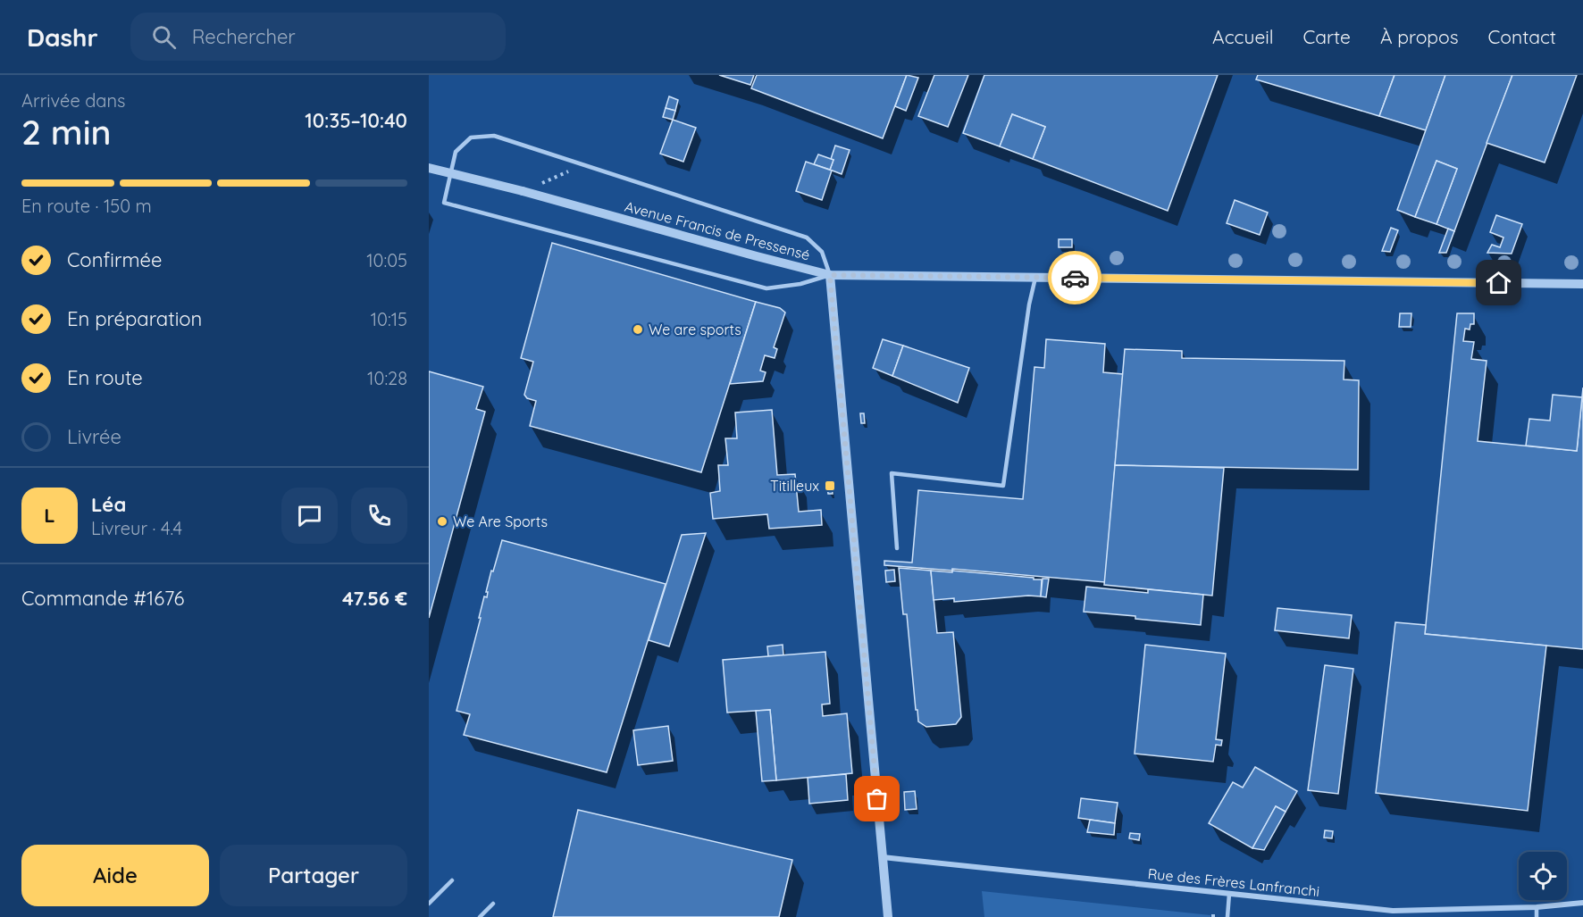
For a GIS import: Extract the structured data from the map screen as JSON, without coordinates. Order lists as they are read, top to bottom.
{
  "streets": {
    "street": ["Avenue Francis de Pressensé", "Rue des Frères Lanfranchi"]
  },
  "places": {
    "other": ["We are sports", "We Are Sports"],
    "transit": ["Titilleux"]
  },
  "page": {
    "header": "Dashr",
    "search": "Rechercher",
    "nav": [
      "Accueil",
      "Carte",
      "À propos",
      "Contact"
    ],
    "heading": ["2 min", "Arrivée dans", "10:35–10:40"],
    "panel": [
      "Léa",
      "Livreur · 4.4",
      "Commande #1676",
      "47.56 €"
    ],
    "bar": "En route · 150 m",
    "list": [
      ["Confirmée", "10:05"],
      ["En préparation", "10:15"],
      ["En route", "10:28"],
      "Livrée"
    ],
    "round": "L",
    "buttons": ["Aide", "Partager"]
  }
}
